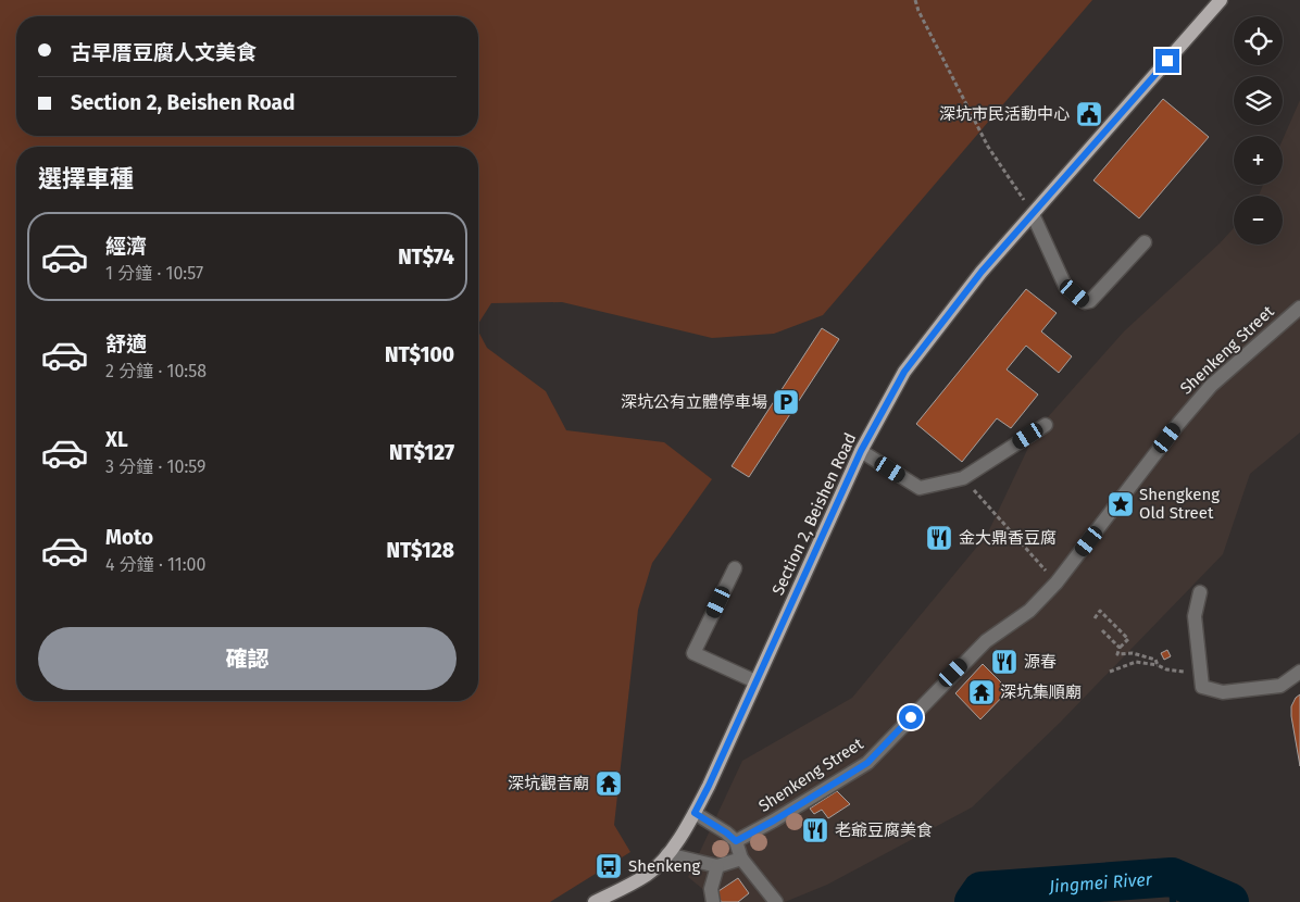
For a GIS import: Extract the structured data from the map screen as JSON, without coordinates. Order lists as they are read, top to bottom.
{
  "streets": {
    "main road": ["Section 2, Beishen Road"],
    "street": ["Shenkeng Street"]
  },
  "water": ["Jingmei River"],
  "places": {
    "public building": ["深坑市民活動中心"],
    "parking": ["深坑公有立體停車場"],
    "place": ["Shengkeng Old Street"],
    "restaurant": ["金大鼎香豆腐", "源春", "老爺豆腐美食"],
    "temple": ["深坑集順廟", "深坑觀音廟"],
    "bus stop": ["Shenkeng"]
  },
  "page": {
    "map_buttons": ["+", "−"],
    "banner": ["古早厝豆腐人文美食", "Section 2, Beishen Road"],
    "heading": "選擇車種",
    "list": [
      {
        "name": "經濟",
        "note": "1 分鐘 · 10:57",
        "value": "NT$74"
      },
      {
        "name": "舒適",
        "note": "2 分鐘 · 10:58",
        "value": "NT$100"
      },
      {
        "name": "XL",
        "note": "3 分鐘 · 10:59",
        "value": "NT$127"
      },
      {
        "name": "Moto",
        "note": "4 分鐘 · 11:00",
        "value": "NT$128"
      }
    ],
    "buttons": "確認"
  }
}
